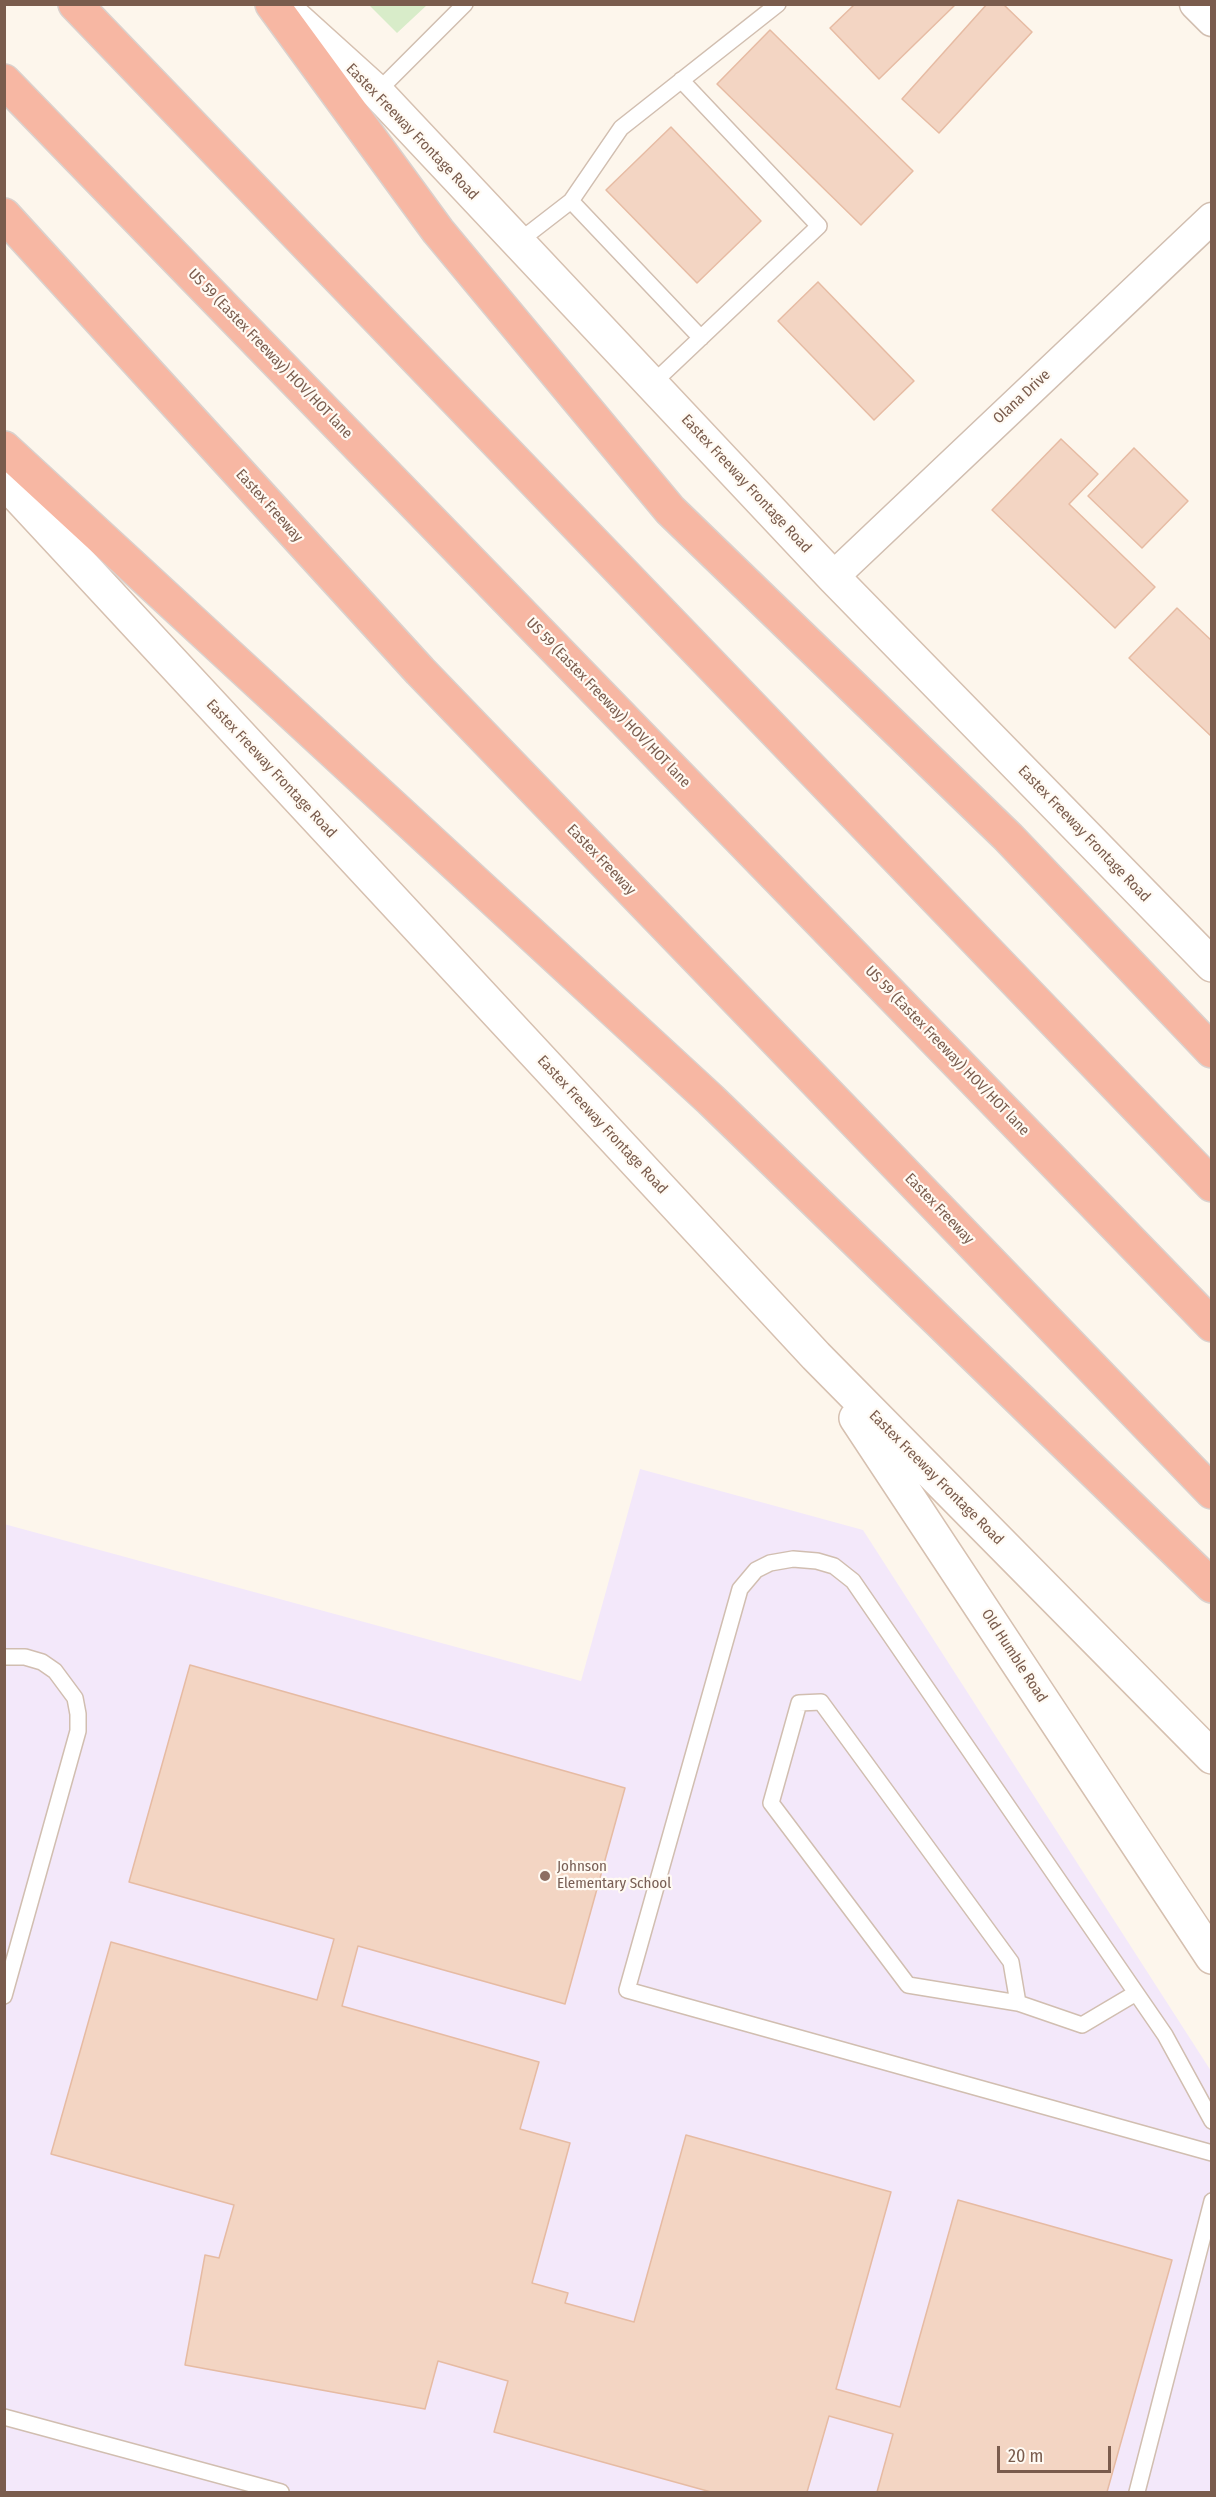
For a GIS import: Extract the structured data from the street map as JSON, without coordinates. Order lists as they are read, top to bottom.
{
  "streets": {
    "highway": ["US 59 (Eastex Freeway) HOV/HOT lane", "Eastex Freeway"],
    "main road": ["Eastex Freeway Frontage Road", "Old Humble Road"],
    "street": ["Olana Drive"]
  },
  "crossings": [
    ["Eastex Freeway Frontage Road", "Olana Drive"],
    ["Eastex Freeway Frontage Road", "Old Humble Road"]
  ],
  "places": ["Johnson Elementary School"],
  "scale_bar": "20 m"
}
